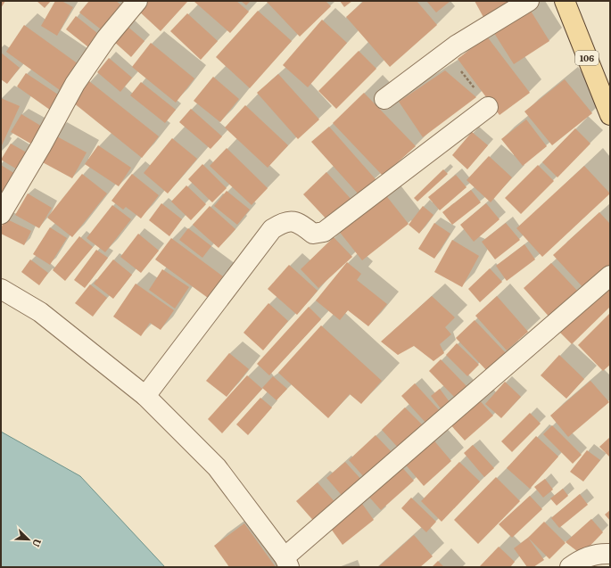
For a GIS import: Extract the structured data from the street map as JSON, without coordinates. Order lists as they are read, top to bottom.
{
  "streets": {
    "main road": ["106"]
  },
  "north": "bottom right"
}
